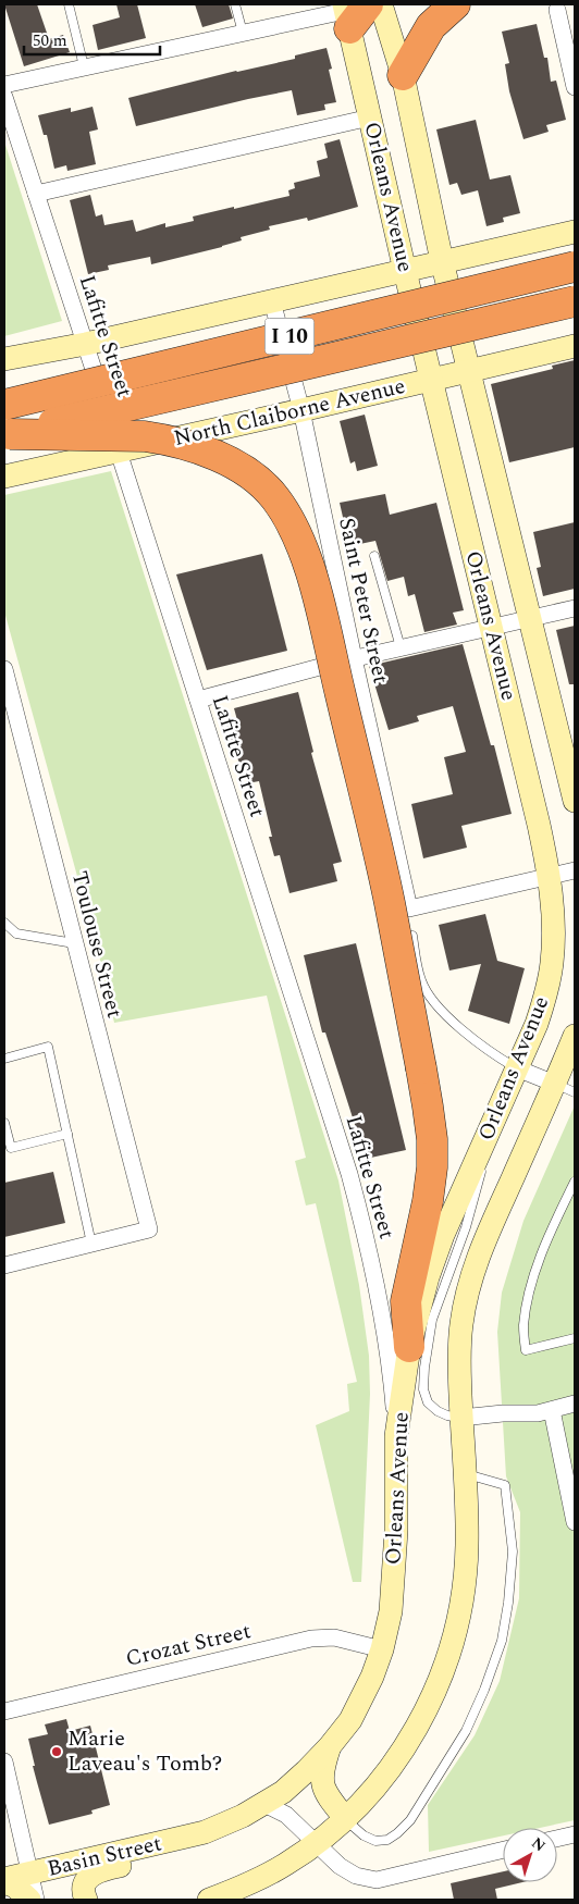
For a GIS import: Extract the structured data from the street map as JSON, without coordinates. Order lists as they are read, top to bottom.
{
  "streets": {
    "highway": ["I 10"],
    "street": [
      "Orleans Avenue",
      "Lafitte Street",
      "North Claiborne Avenue",
      "Saint Peter Street",
      "Toulouse Street",
      "Crozat Street",
      "Basin Street"
    ]
  },
  "crossings": [
    ["Orleans Avenue", "Lafitte Street"],
    ["Orleans Avenue", "North Claiborne Avenue"],
    ["Orleans Avenue", "Saint Peter Street"],
    ["Orleans Avenue", "Crozat Street"],
    ["Orleans Avenue", "Basin Street"],
    ["Lafitte Street", "North Claiborne Avenue"],
    ["North Claiborne Avenue", "Saint Peter Street"]
  ],
  "places": ["Marie Laveau's Tomb?"],
  "scale_bar": "50 m",
  "north": "top right"
}
